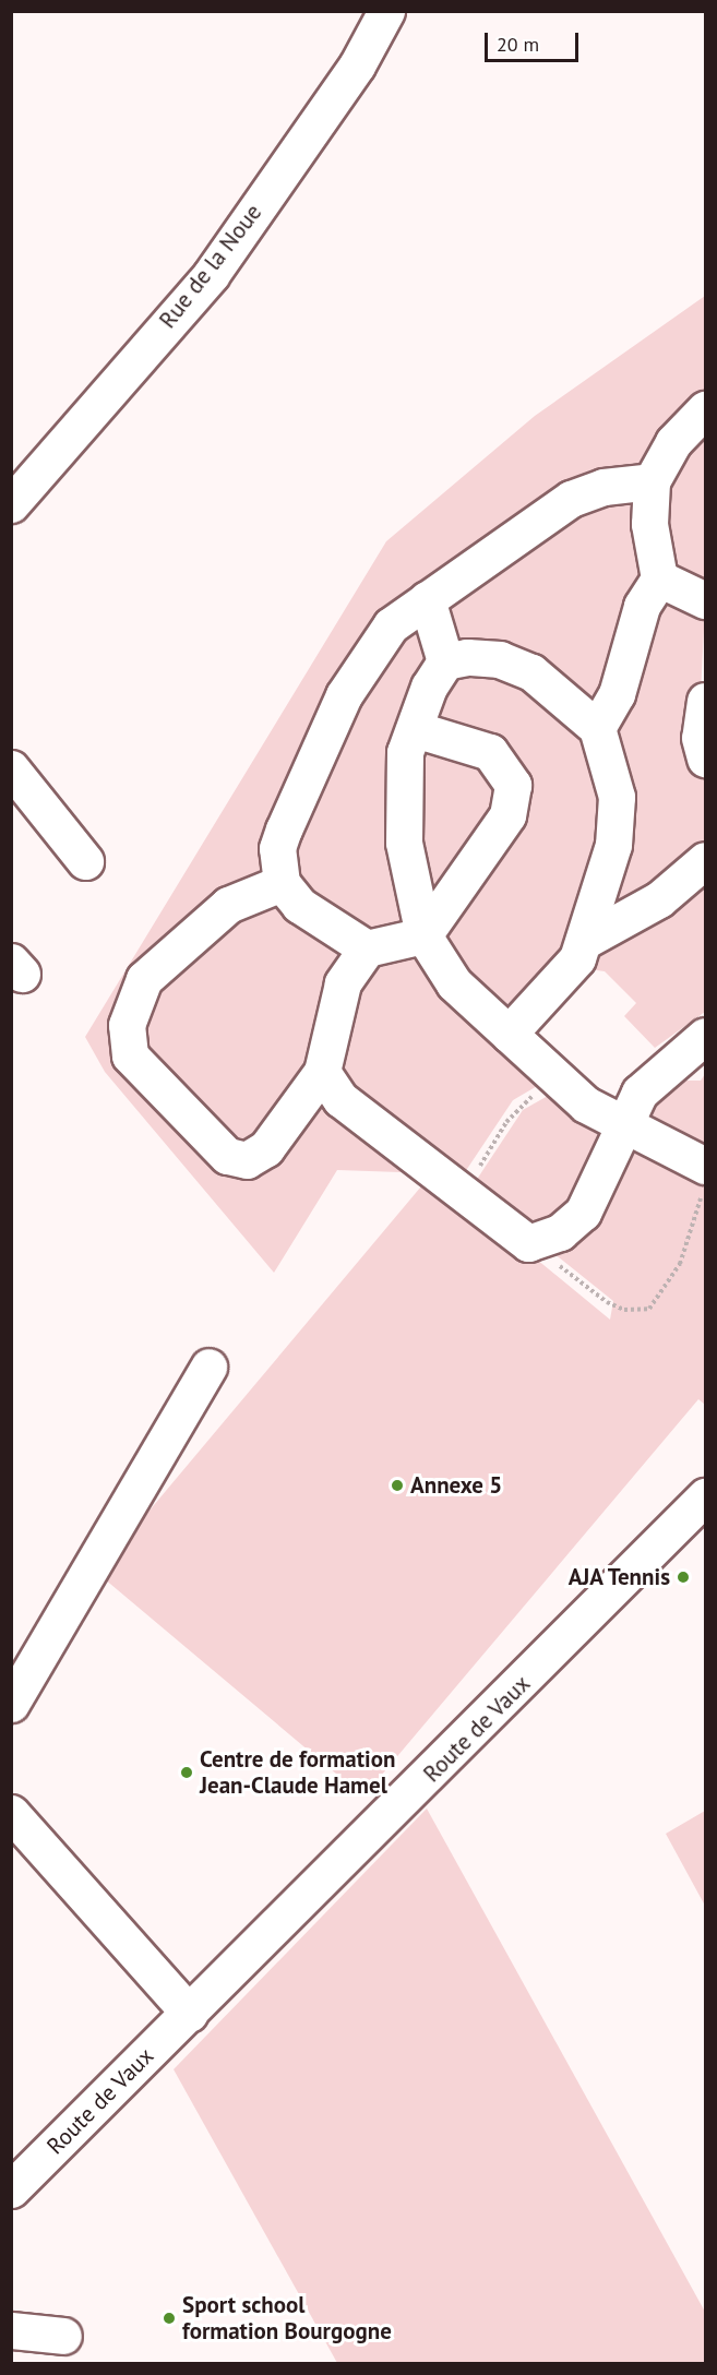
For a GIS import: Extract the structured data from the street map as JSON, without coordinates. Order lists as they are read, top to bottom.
{
  "streets": {
    "street": ["Rue de la Noue", "Route de Vaux"]
  },
  "places": [
    "Annexe 5",
    "AJA Tennis",
    "Centre de formation Jean-Claude Hamel",
    "Sport school formation Bourgogne"
  ],
  "scale_bar": "20 m"
}
